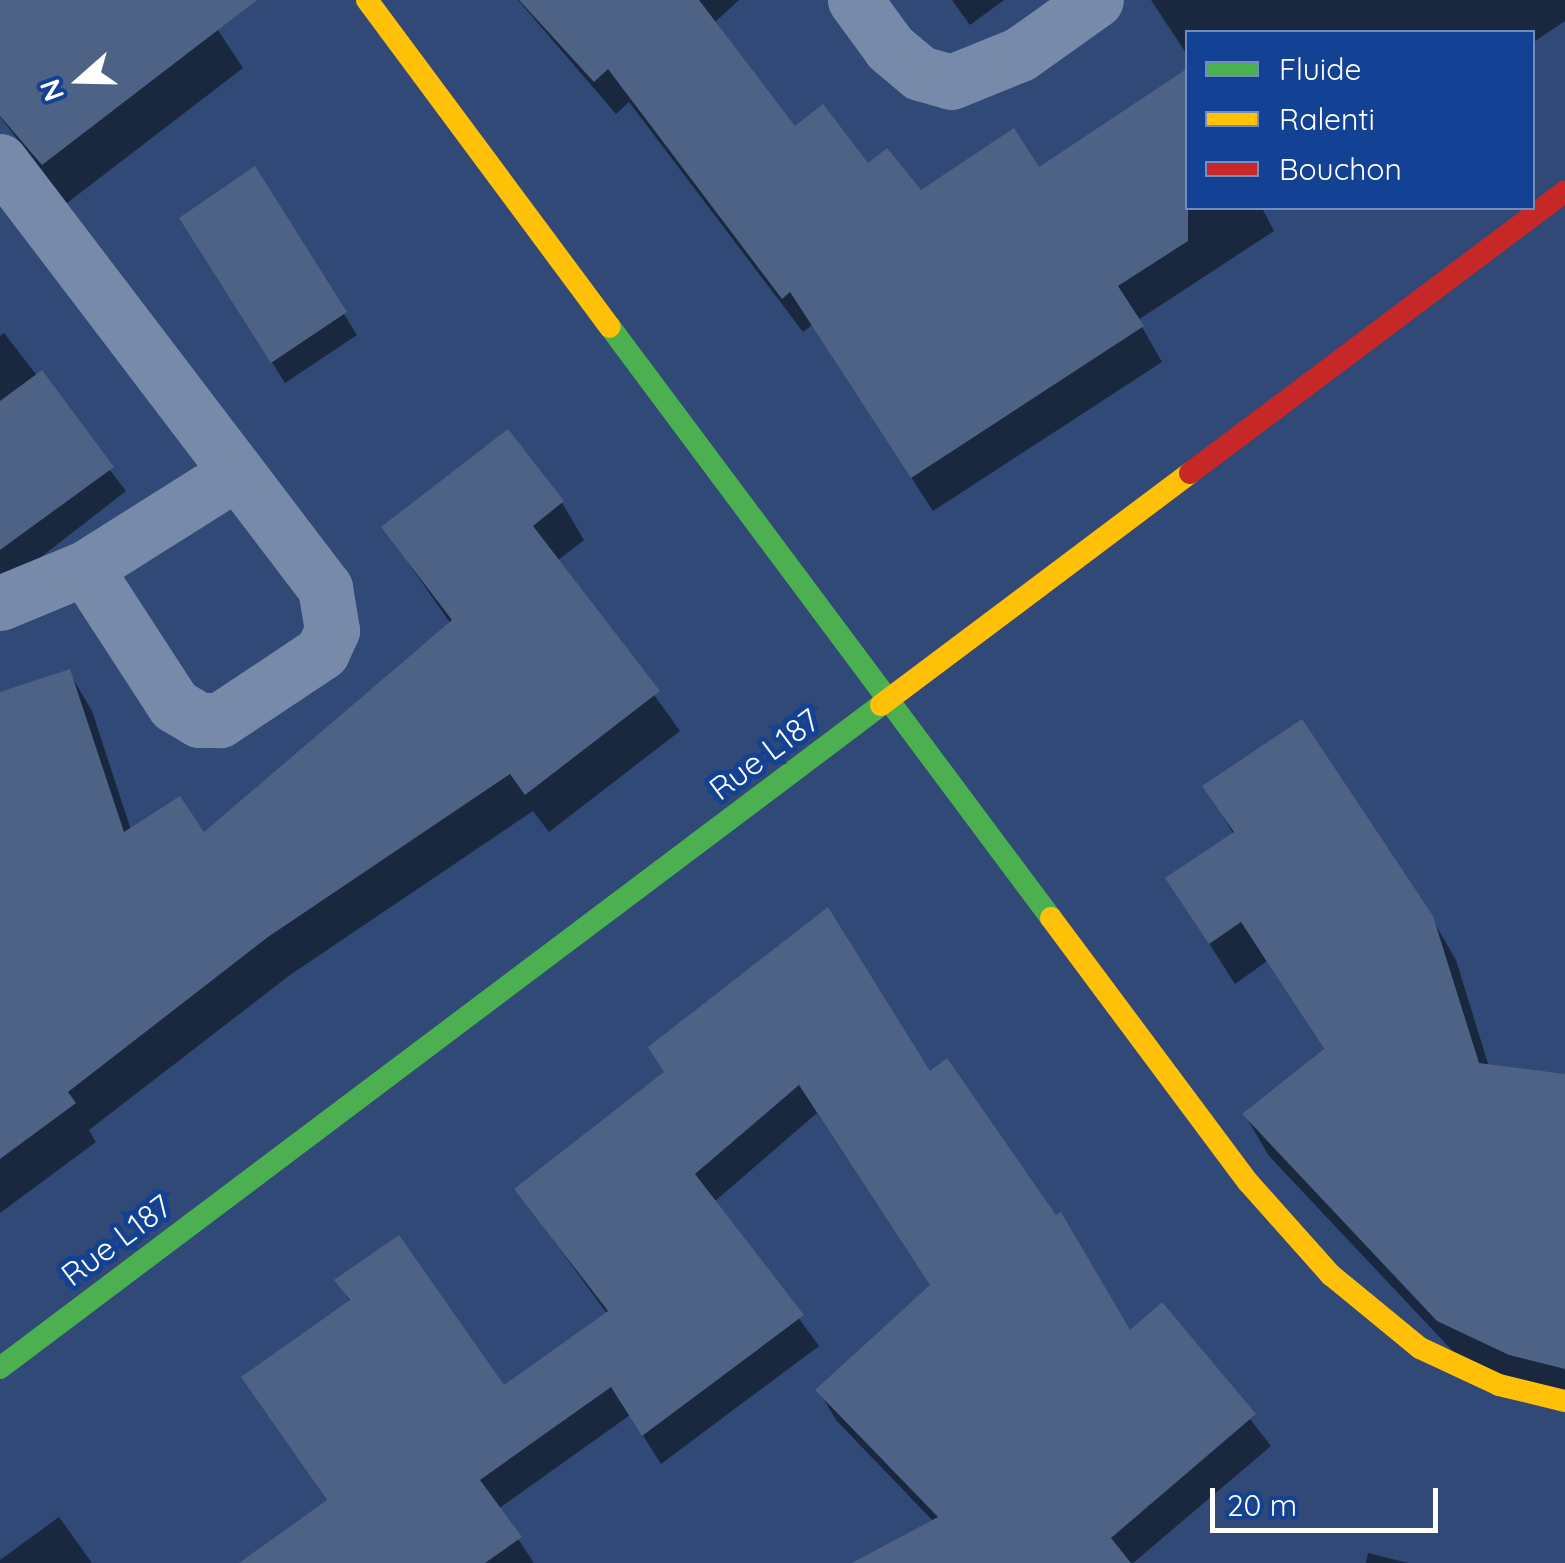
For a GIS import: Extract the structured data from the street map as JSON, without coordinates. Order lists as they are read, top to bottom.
{
  "streets": {
    "street": ["Rue L187"]
  },
  "legend": ["Fluide", "Ralenti", "Bouchon"],
  "scale_bar": "20 m",
  "north": "left"
}
